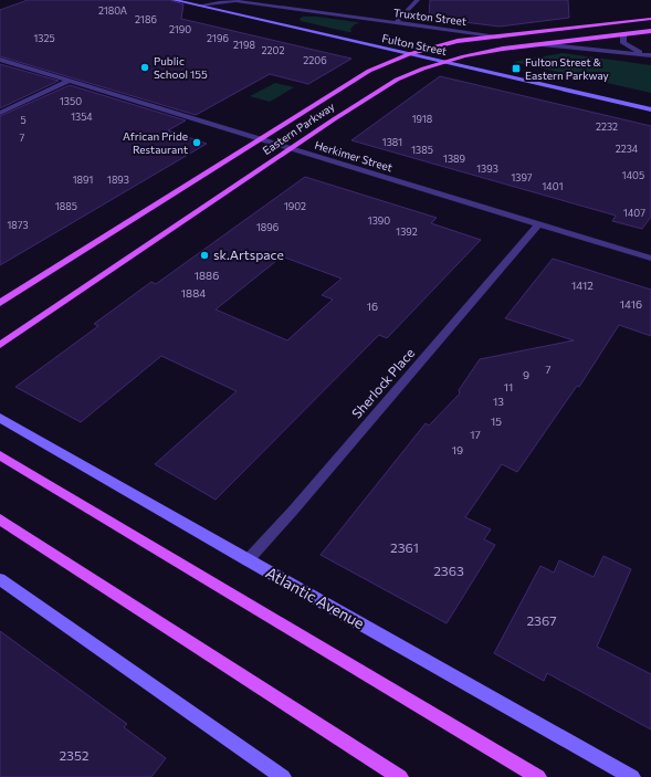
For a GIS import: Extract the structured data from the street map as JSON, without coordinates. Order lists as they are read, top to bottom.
{
  "streets": {
    "main road": ["Fulton Street", "Eastern Parkway", "Atlantic Avenue"],
    "street": ["Truxton Street", "Herkimer Street", "Sherlock Place"]
  },
  "crossings": [
    ["Truxton Street", "Fulton Street"],
    ["Truxton Street", "Eastern Parkway"],
    ["Fulton Street", "Eastern Parkway"],
    ["Eastern Parkway", "Herkimer Street"],
    ["Herkimer Street", "Sherlock Place"],
    ["Sherlock Place", "Atlantic Avenue"]
  ],
  "places": {
    "other": ["Public School 155", "African Pride Restaurant", "sk.Artspace"],
    "transit": ["Fulton Street & Eastern Parkway"]
  },
  "house_numbers": [
    "2180A",
    "2186",
    "2190",
    "1325",
    "2196",
    "2198",
    "2202",
    "2206",
    "1350",
    "1354",
    "1918",
    "5",
    "2232",
    "7",
    "1381",
    "2234",
    "1385",
    "1389",
    "1393",
    "1405",
    "1397",
    "1891",
    "1893",
    "1401",
    "1885",
    "1902",
    "1407",
    "1390",
    "1873",
    "1896",
    "1392",
    "1886",
    "1412",
    "1884",
    "1416",
    "16",
    "7",
    "9",
    "11",
    "13",
    "15",
    "17",
    "19",
    "2361",
    "2363",
    "2367",
    "2352"
  ]
}
